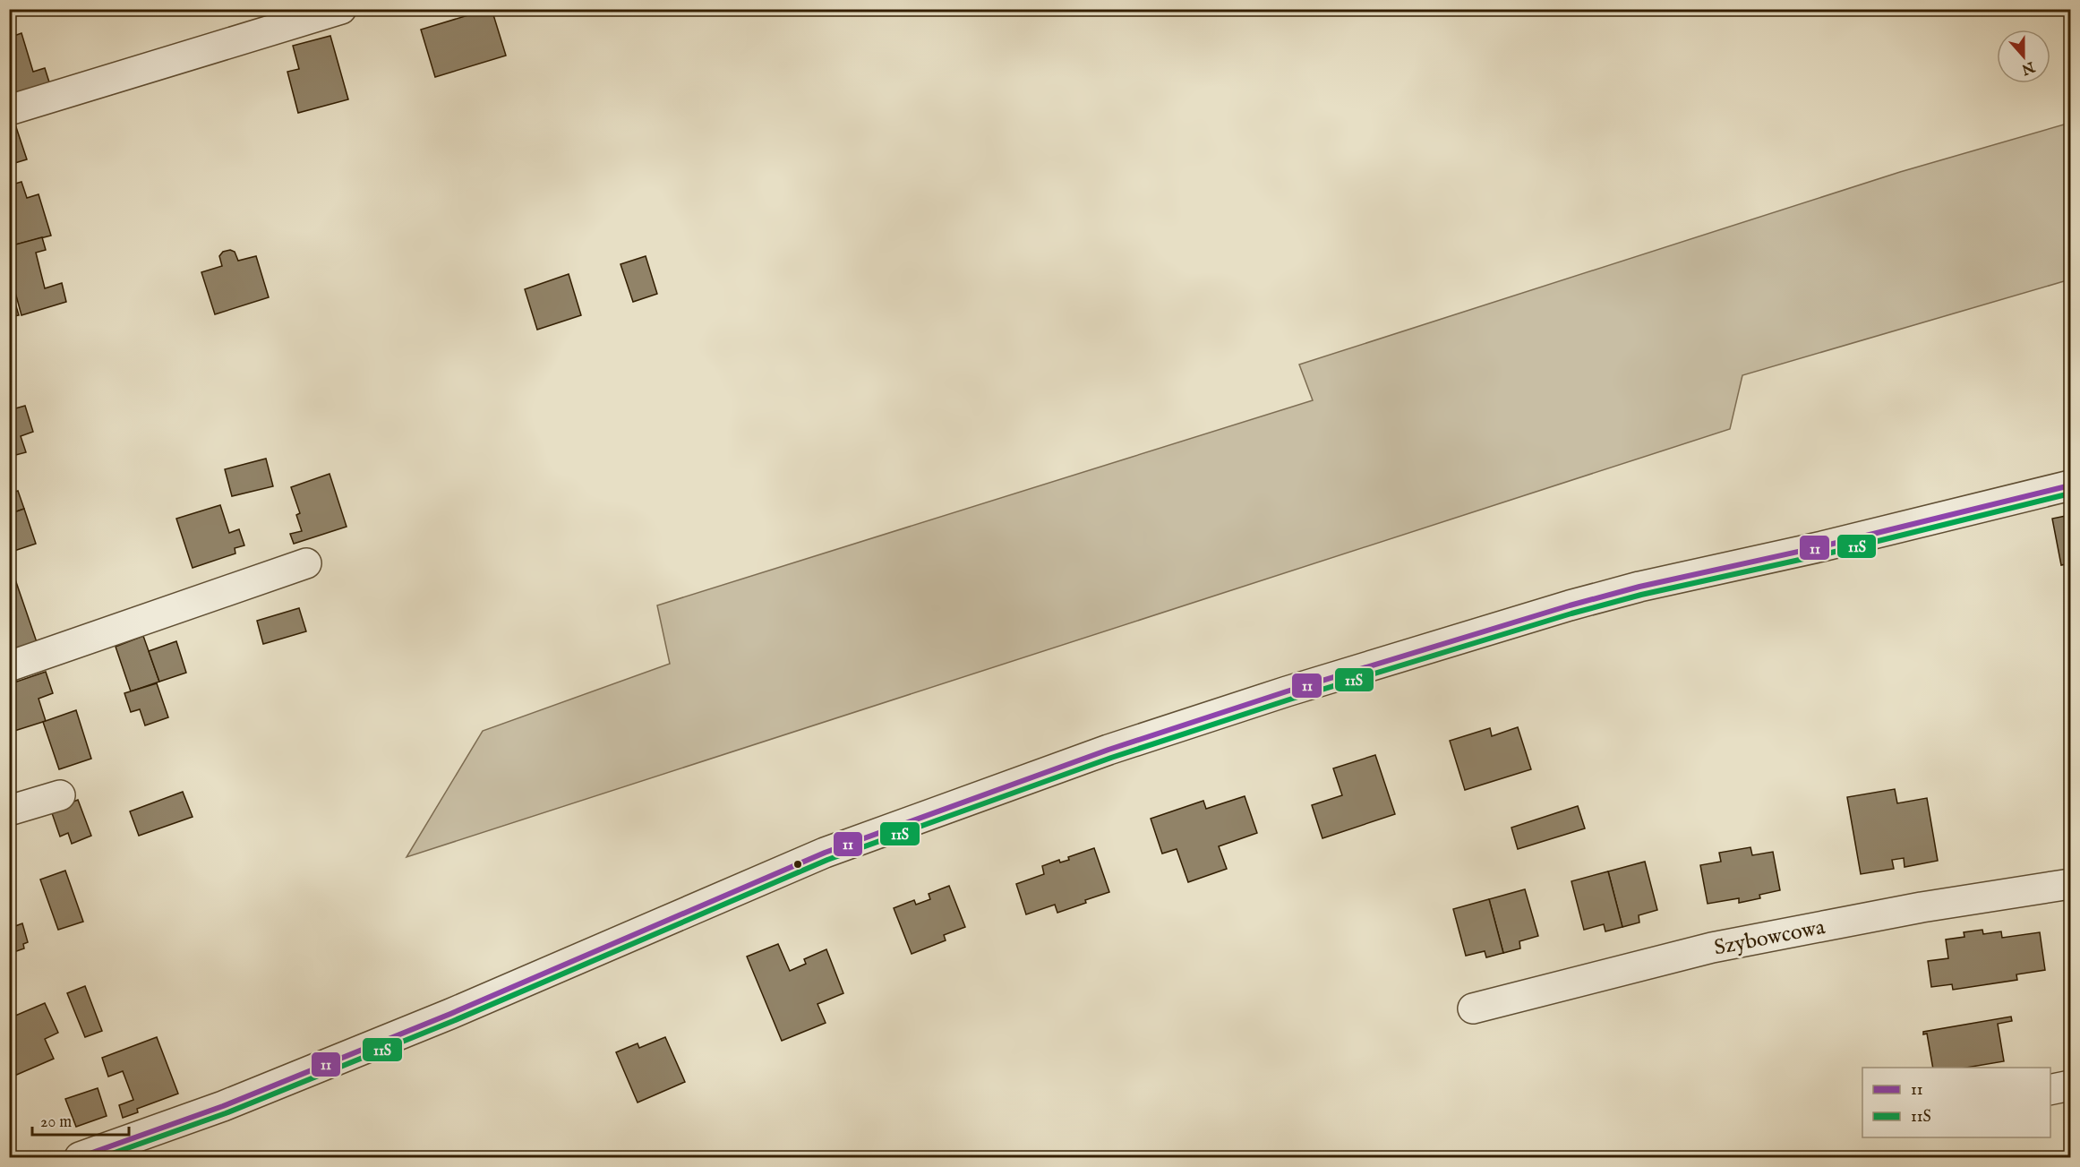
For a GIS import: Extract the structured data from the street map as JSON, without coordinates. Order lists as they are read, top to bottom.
{
  "streets": {
    "street": ["Szybowcowa"]
  },
  "lines": ["transit line 11", "transit line 11S"],
  "legend": ["11", "11S"],
  "scale_bar": "20 m",
  "north": "bottom"
}
